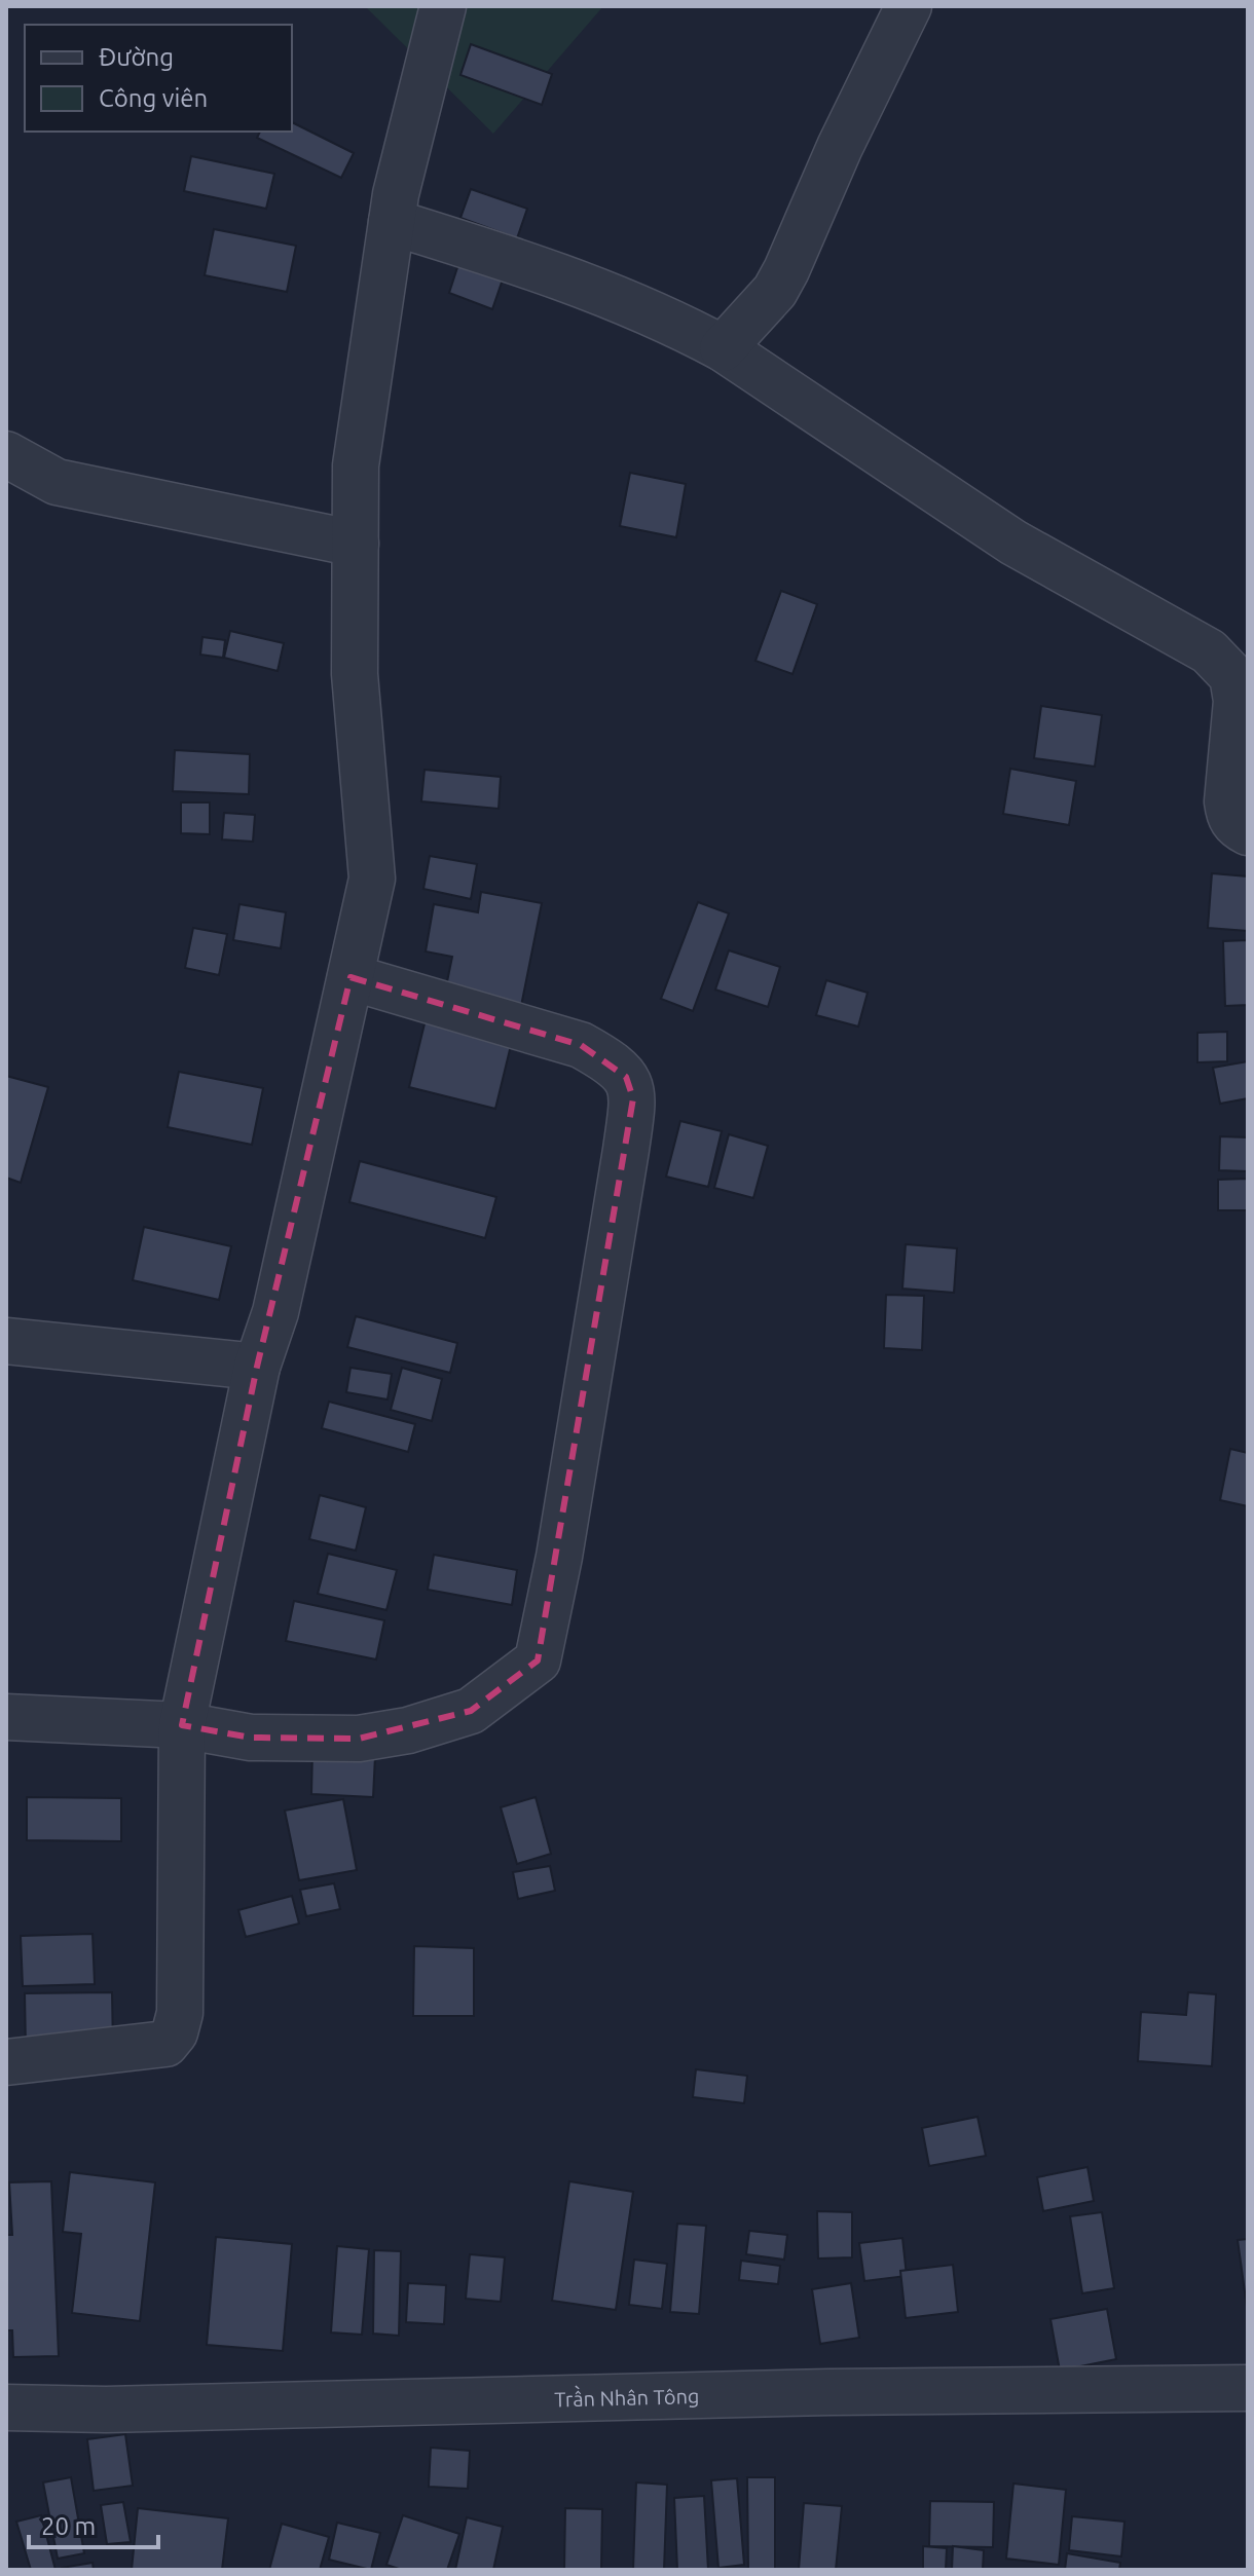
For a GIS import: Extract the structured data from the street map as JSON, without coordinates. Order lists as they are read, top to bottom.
{
  "streets": {
    "street": ["Trần Nhân Tông"]
  },
  "legend": ["Đường", "Công viên"],
  "scale_bar": "20 m"
}
